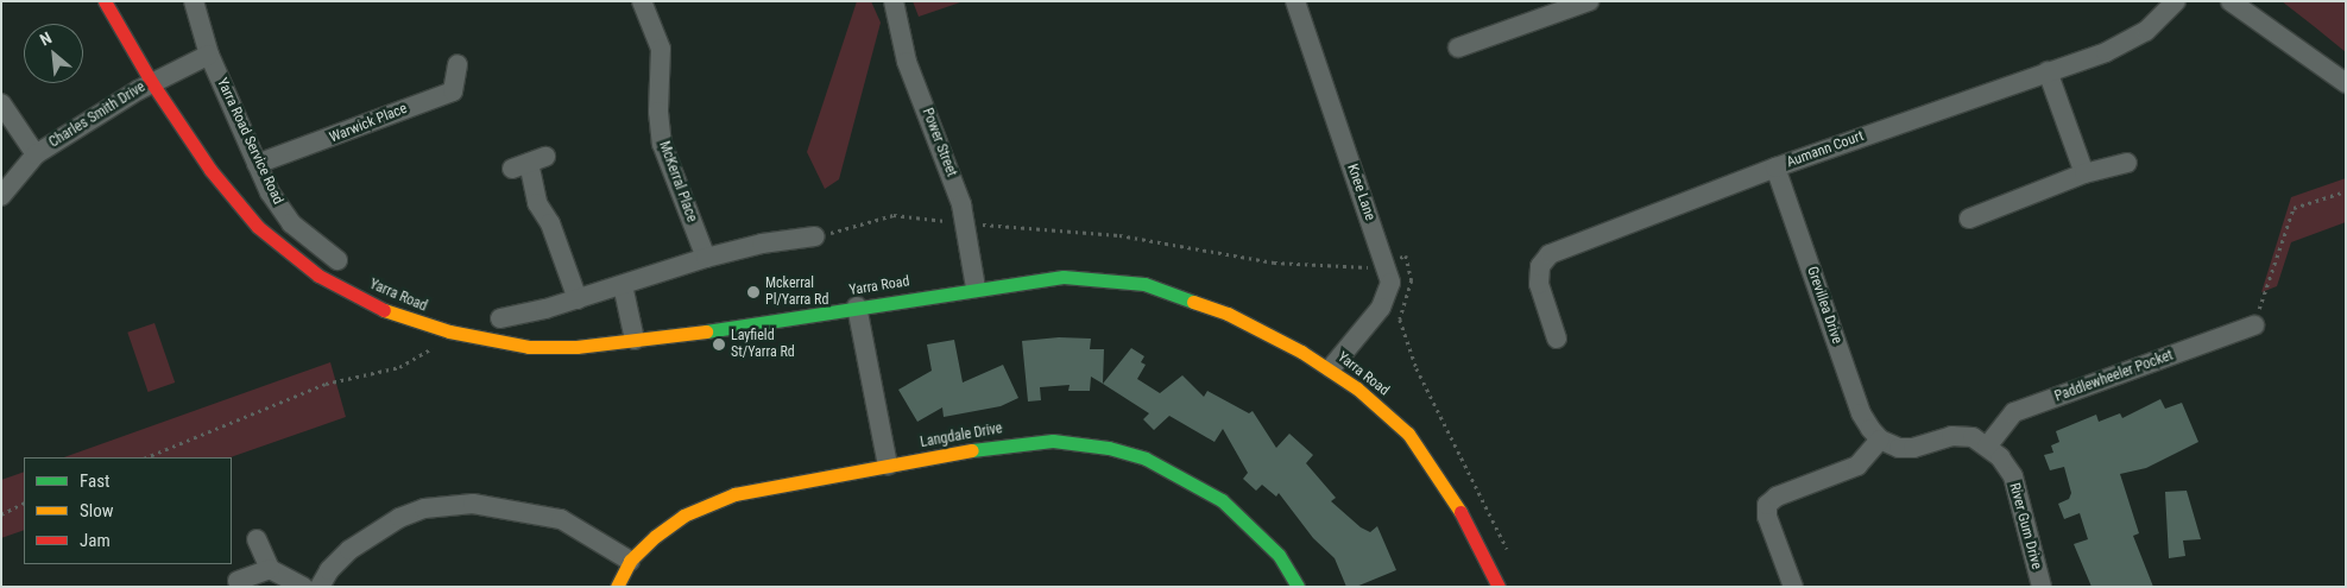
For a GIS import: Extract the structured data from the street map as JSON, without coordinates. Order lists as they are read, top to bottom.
{
  "streets": {
    "main road": ["Yarra Road", "Langdale Drive"],
    "street": [
      "Charles Smith Drive",
      "Warwick Place",
      "Yarra Road Service Road",
      "Power Street",
      "Aumann Court",
      "McKerral Place",
      "Knee Lane",
      "Grevillea Drive",
      "Paddlewheeler Pocket",
      "River Gum Drive"
    ]
  },
  "crossings": [
    ["Charles Smith Drive", "Yarra Road Service Road"],
    ["Charles Smith Drive", "Yarra Road"],
    ["Warwick Place", "Yarra Road Service Road"],
    ["Power Street", "Yarra Road"],
    ["Aumann Court", "Grevillea Drive"],
    ["Knee Lane", "Yarra Road"],
    ["Grevillea Drive", "River Gum Drive"],
    ["Paddlewheeler Pocket", "River Gum Drive"]
  ],
  "places": ["Mckerral Pl/Yarra Rd", "Layfield St/Yarra Rd"],
  "legend": ["Fast", "Slow", "Jam"],
  "north": "top left"
}
